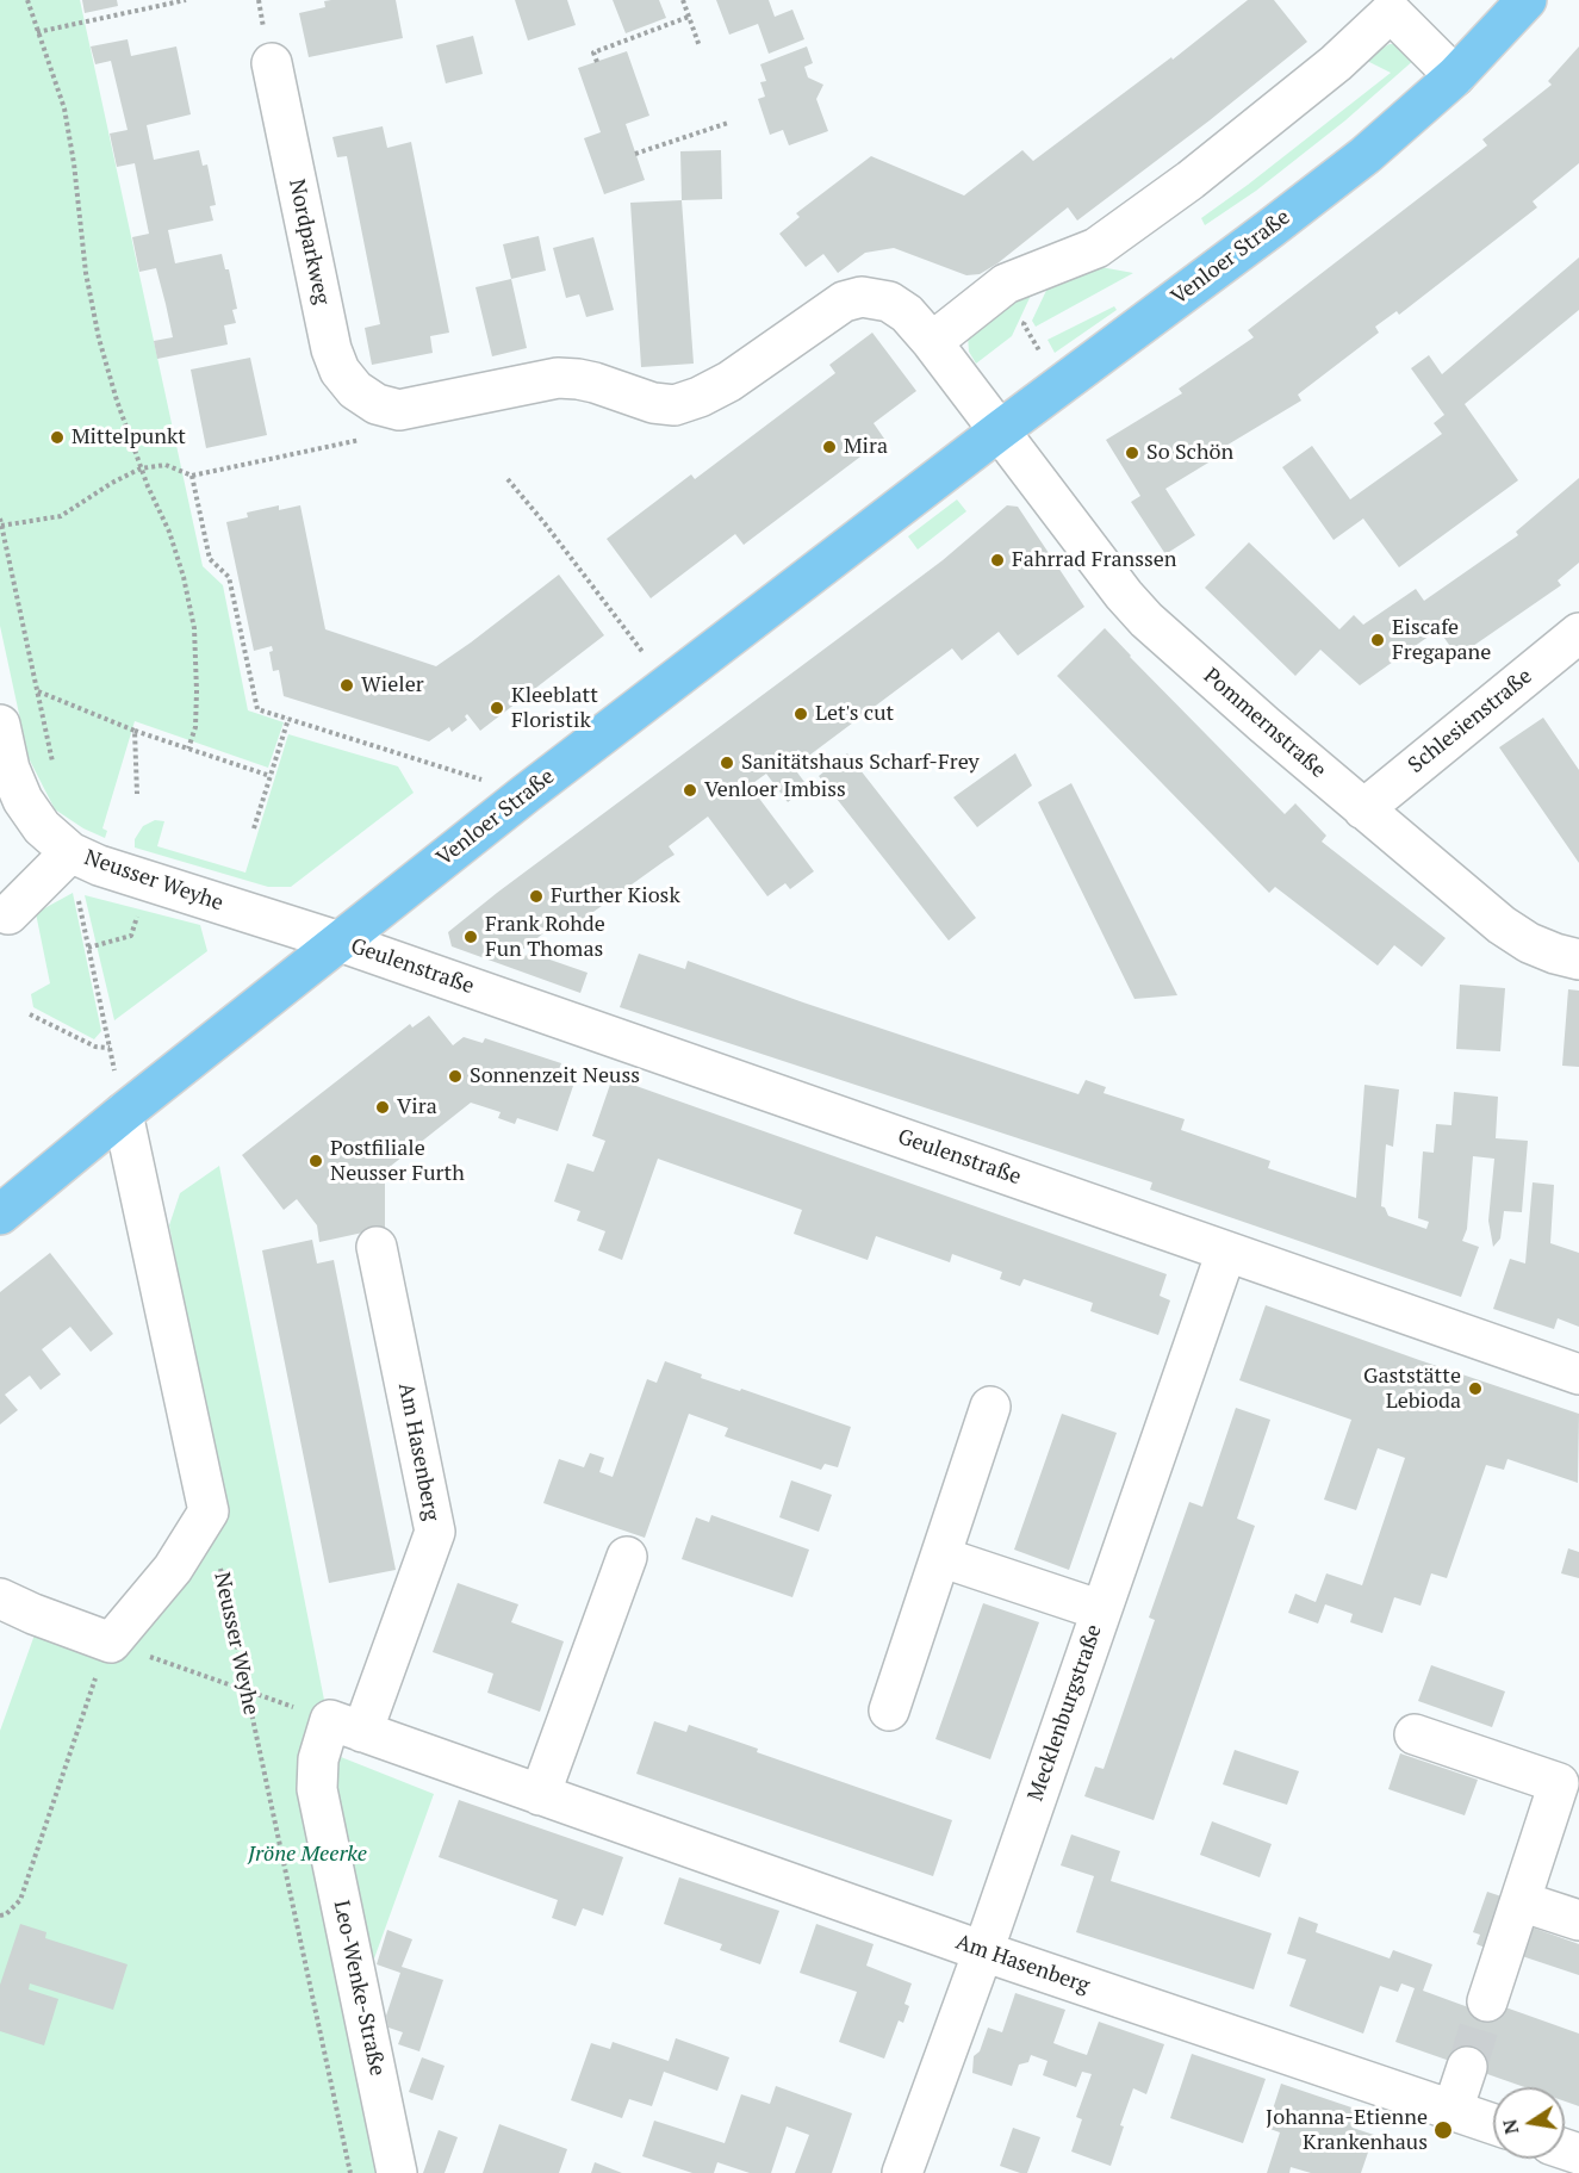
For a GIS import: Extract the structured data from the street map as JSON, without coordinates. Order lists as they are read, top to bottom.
{
  "streets": {
    "main road": ["Venloer Straße"],
    "street": [
      "Nordparkweg",
      "Schlesienstraße",
      "Pommernstraße",
      "Neusser Weyhe",
      "Geulenstraße",
      "Am Hasenberg",
      "Mecklenburgstraße",
      "Leo-Wenke-Straße"
    ]
  },
  "crossings": [
    ["Venloer Straße", "Pommernstraße"],
    ["Venloer Straße", "Neusser Weyhe"],
    ["Venloer Straße", "Geulenstraße"],
    ["Schlesienstraße", "Pommernstraße"],
    ["Neusser Weyhe", "Geulenstraße"],
    ["Geulenstraße", "Mecklenburgstraße"],
    ["Am Hasenberg", "Mecklenburgstraße"],
    ["Am Hasenberg", "Leo-Wenke-Straße"]
  ],
  "parks": ["Jröne Meerke"],
  "places": [
    "Mittelpunkt",
    "Mira",
    "So Schön",
    "Fahrrad Franssen",
    "Eiscafe Fregapane",
    "Wieler",
    "Kleeblatt Floristik",
    "Let's cut",
    "Sanitätshaus Scharf-Frey",
    "Venloer Imbiss",
    "Further Kiosk",
    "Frank Rohde Fun Thomas",
    "Sonnenzeit Neuss",
    "Vira",
    "Postfiliale Neusser Furth",
    "Gaststätte Lebioda",
    "Johanna-Etienne Krankenhaus"
  ],
  "north": "left"
}
